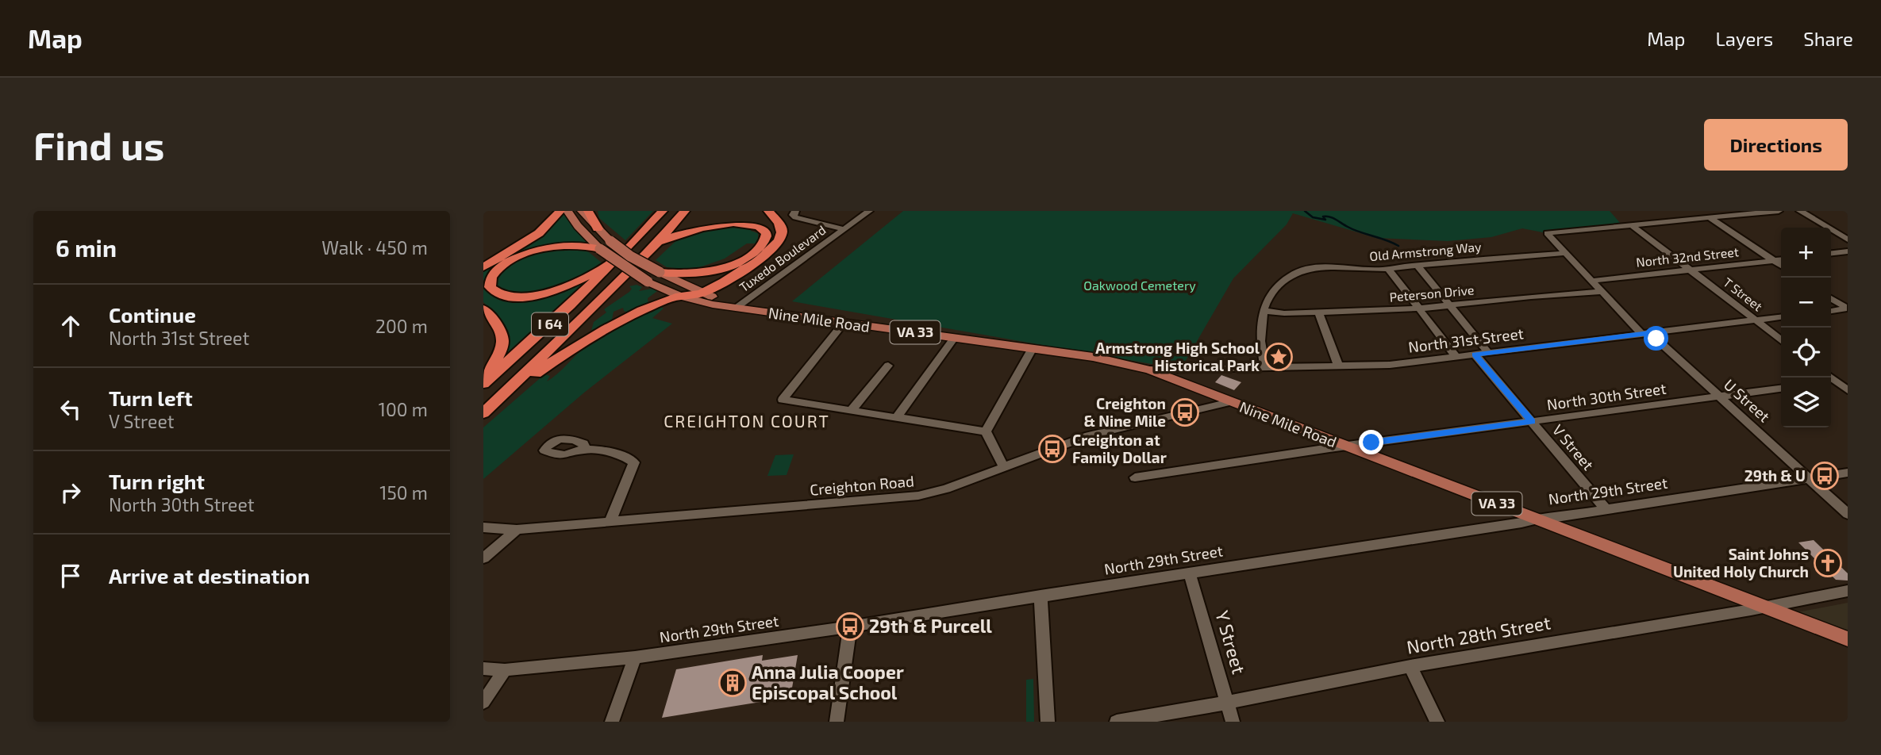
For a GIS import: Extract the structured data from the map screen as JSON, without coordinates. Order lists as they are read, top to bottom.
{
  "streets": {
    "highway": ["I 64"],
    "main road": ["Nine Mile Road", "VA 33"],
    "street": [
      "Old Armstrong Way",
      "North 32nd Street",
      "Tuxedo Boulevard",
      "Peterson Drive",
      "T Street",
      "North 31st Street",
      "North 30th Street",
      "U Street",
      "V Street",
      "Creighton Road",
      "North 29th Street",
      "North 28th Street",
      "Y Street"
    ]
  },
  "crossings": [
    ["Old Armstrong Way", "Peterson Drive"],
    ["Old Armstrong Way", "North 31st Street"],
    ["Old Armstrong Way", "U Street"],
    ["North 32nd Street", "T Street"],
    ["North 32nd Street", "U Street"],
    ["Tuxedo Boulevard", "Nine Mile Road"],
    ["Peterson Drive", "U Street"],
    ["T Street", "North 31st Street"],
    ["T Street", "U Street"],
    ["Nine Mile Road", "North 31st Street"],
    ["Nine Mile Road", "North 30th Street"],
    ["Nine Mile Road", "Creighton Road"],
    ["Nine Mile Road", "North 29th Street"],
    ["Nine Mile Road", "North 28th Street"],
    ["North 31st Street", "U Street"],
    ["North 31st Street", "V Street"],
    ["North 30th Street", "U Street"],
    ["North 30th Street", "V Street"],
    ["U Street", "North 29th Street"],
    ["V Street", "North 29th Street"],
    ["North 29th Street", "Y Street"],
    ["North 28th Street", "Y Street"]
  ],
  "districts": ["CREIGHTON COURT"],
  "parks": ["Oakwood Cemetery"],
  "places": {
    "place": ["Armstrong High School Historical Park"],
    "bus stop": [
      "Creighton & Nine Mile",
      "Creighton at Family Dollar",
      "29th & U",
      "29th & Purcell"
    ],
    "church": ["Saint Johns United Holy Church"],
    "building": ["Anna Julia Cooper Episcopal School"]
  },
  "page": {
    "header": "Map",
    "nav": ["Map", "Layers", "Share"],
    "buttons": "Directions",
    "title": "Find us",
    "heading": ["6 min", "Walk · 450 m"],
    "map_buttons": ["+", "−"],
    "list": [
      ["Continue", "North 31st Street", "200 m"],
      ["Turn left", "V Street", "100 m"],
      ["Turn right", "North 30th Street", "150 m"],
      "Arrive at destination"
    ]
  }
}
